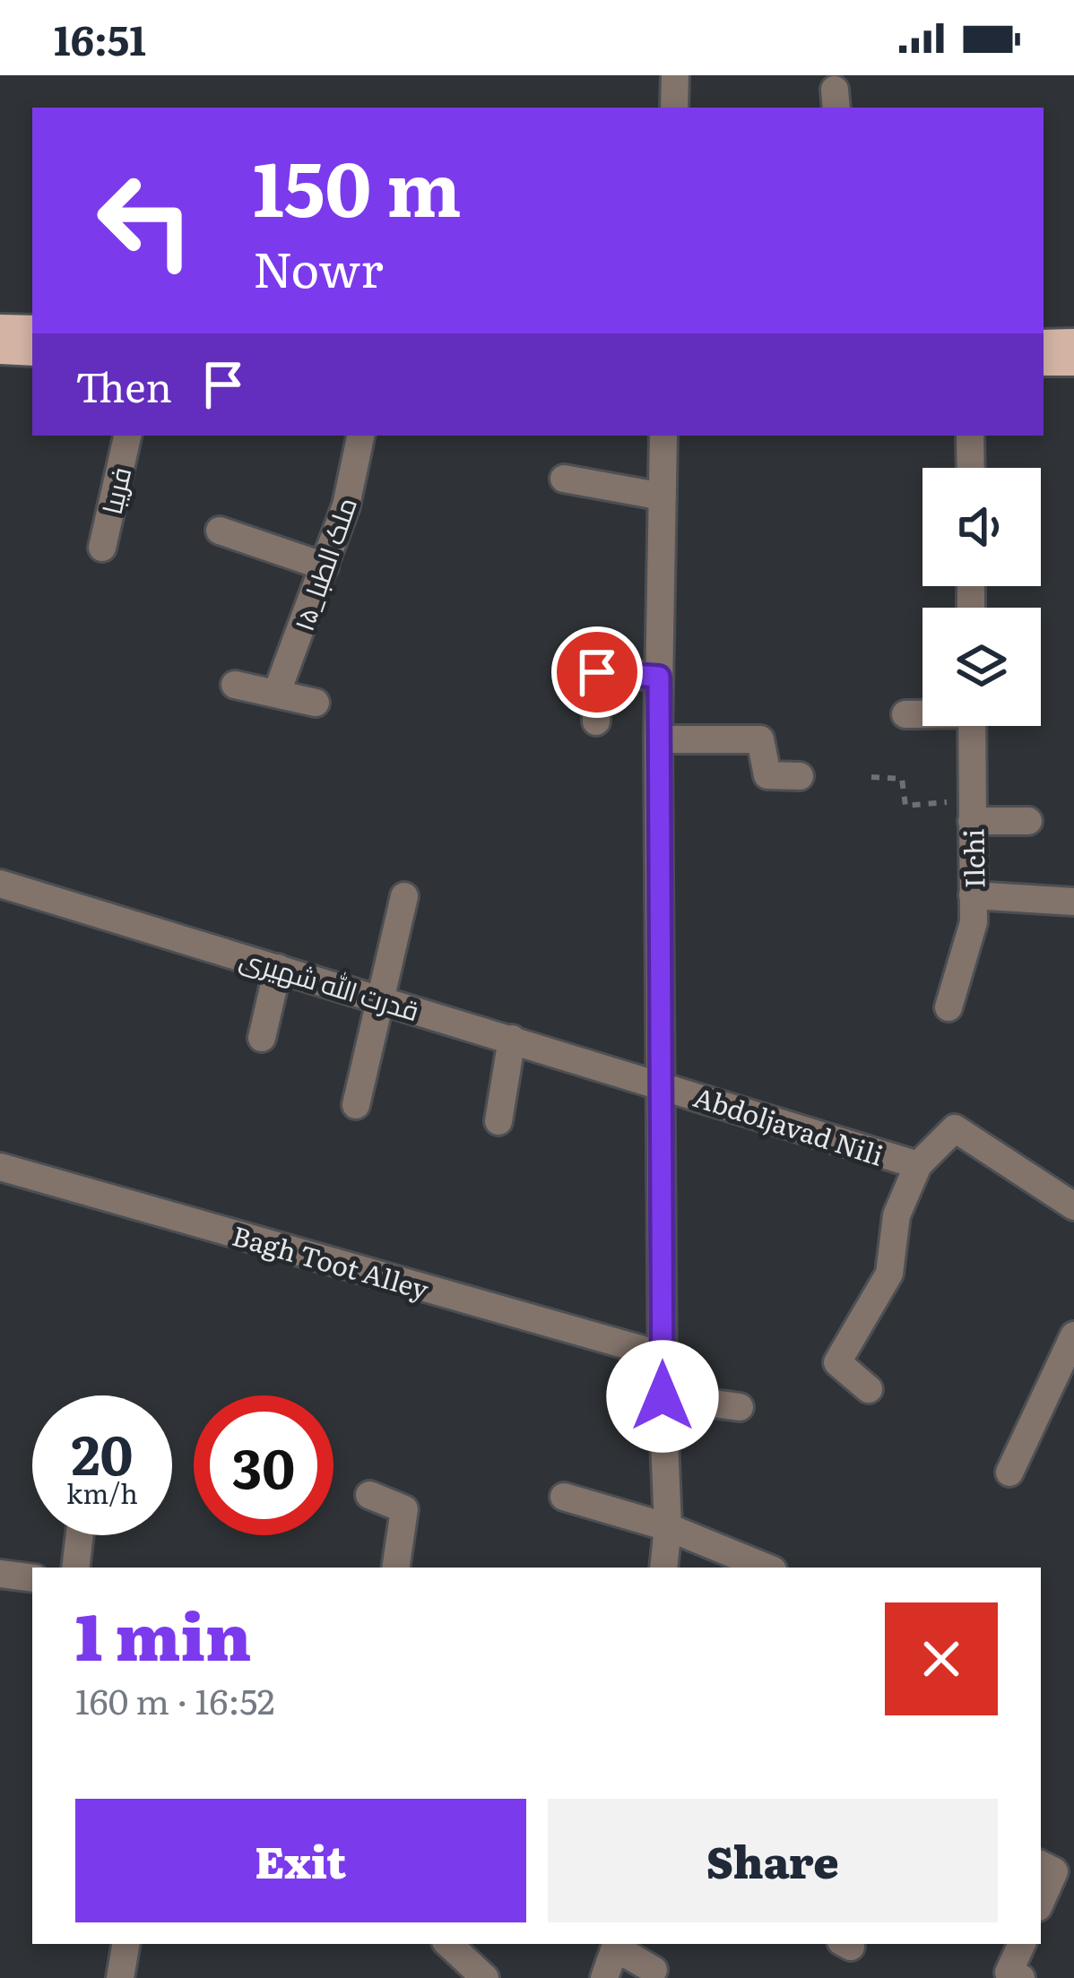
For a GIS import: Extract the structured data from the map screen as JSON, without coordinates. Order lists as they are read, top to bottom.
{
  "streets": {
    "street": [
      "فریبا",
      "۱۵_ملک الطبا",
      "Ilchi",
      "قدرت الله شهیری",
      "Abdoljavad Nili",
      "Bagh Toot Alley"
    ]
  },
  "crossings": [
    ["قدرت الله شهیری", "Abdoljavad Nili"]
  ],
  "page": {
    "status": "16:51",
    "turn": ["150 m", "Nowr"],
    "then": "Then",
    "speed": "20 km/h",
    "limit": "30",
    "heading": ["1 min", "160 m · 16:52"],
    "buttons": ["Exit", "Share"]
  }
}
